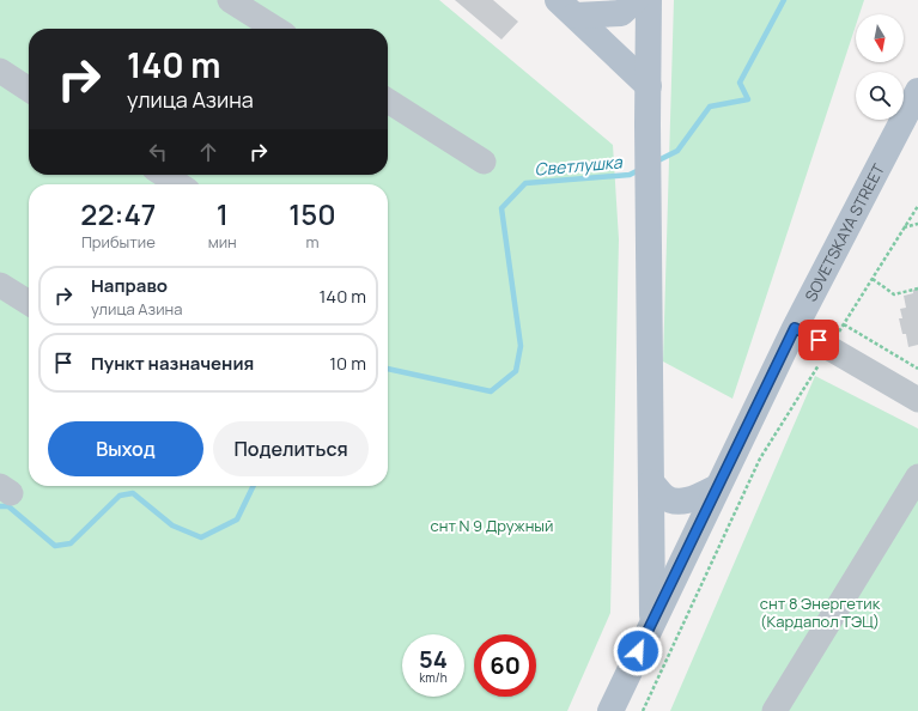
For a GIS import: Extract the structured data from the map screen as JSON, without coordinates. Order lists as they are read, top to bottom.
{
  "streets": {
    "main road": ["SOVETSKAYA STREET"]
  },
  "water": ["Светлушка"],
  "parks": ["снт N 9 Дружный", "снт 8 Энергетик (Кардапол ТЭЦ)"],
  "north": "bottom",
  "page": {
    "turn": ["140 m", "улица Азина"],
    "eta": [
      "22:47",
      "Прибытие",
      "1",
      "мин",
      "150",
      "m"
    ],
    "list": [
      {
        "name": "Направо",
        "note": "улица Азина",
        "value": "140 m"
      },
      {
        "name": "Пункт назначения",
        "value": "10 m"
      }
    ],
    "buttons": ["Выход", "Поделиться"],
    "speed": "54 km/h",
    "limit": "60"
  }
}
